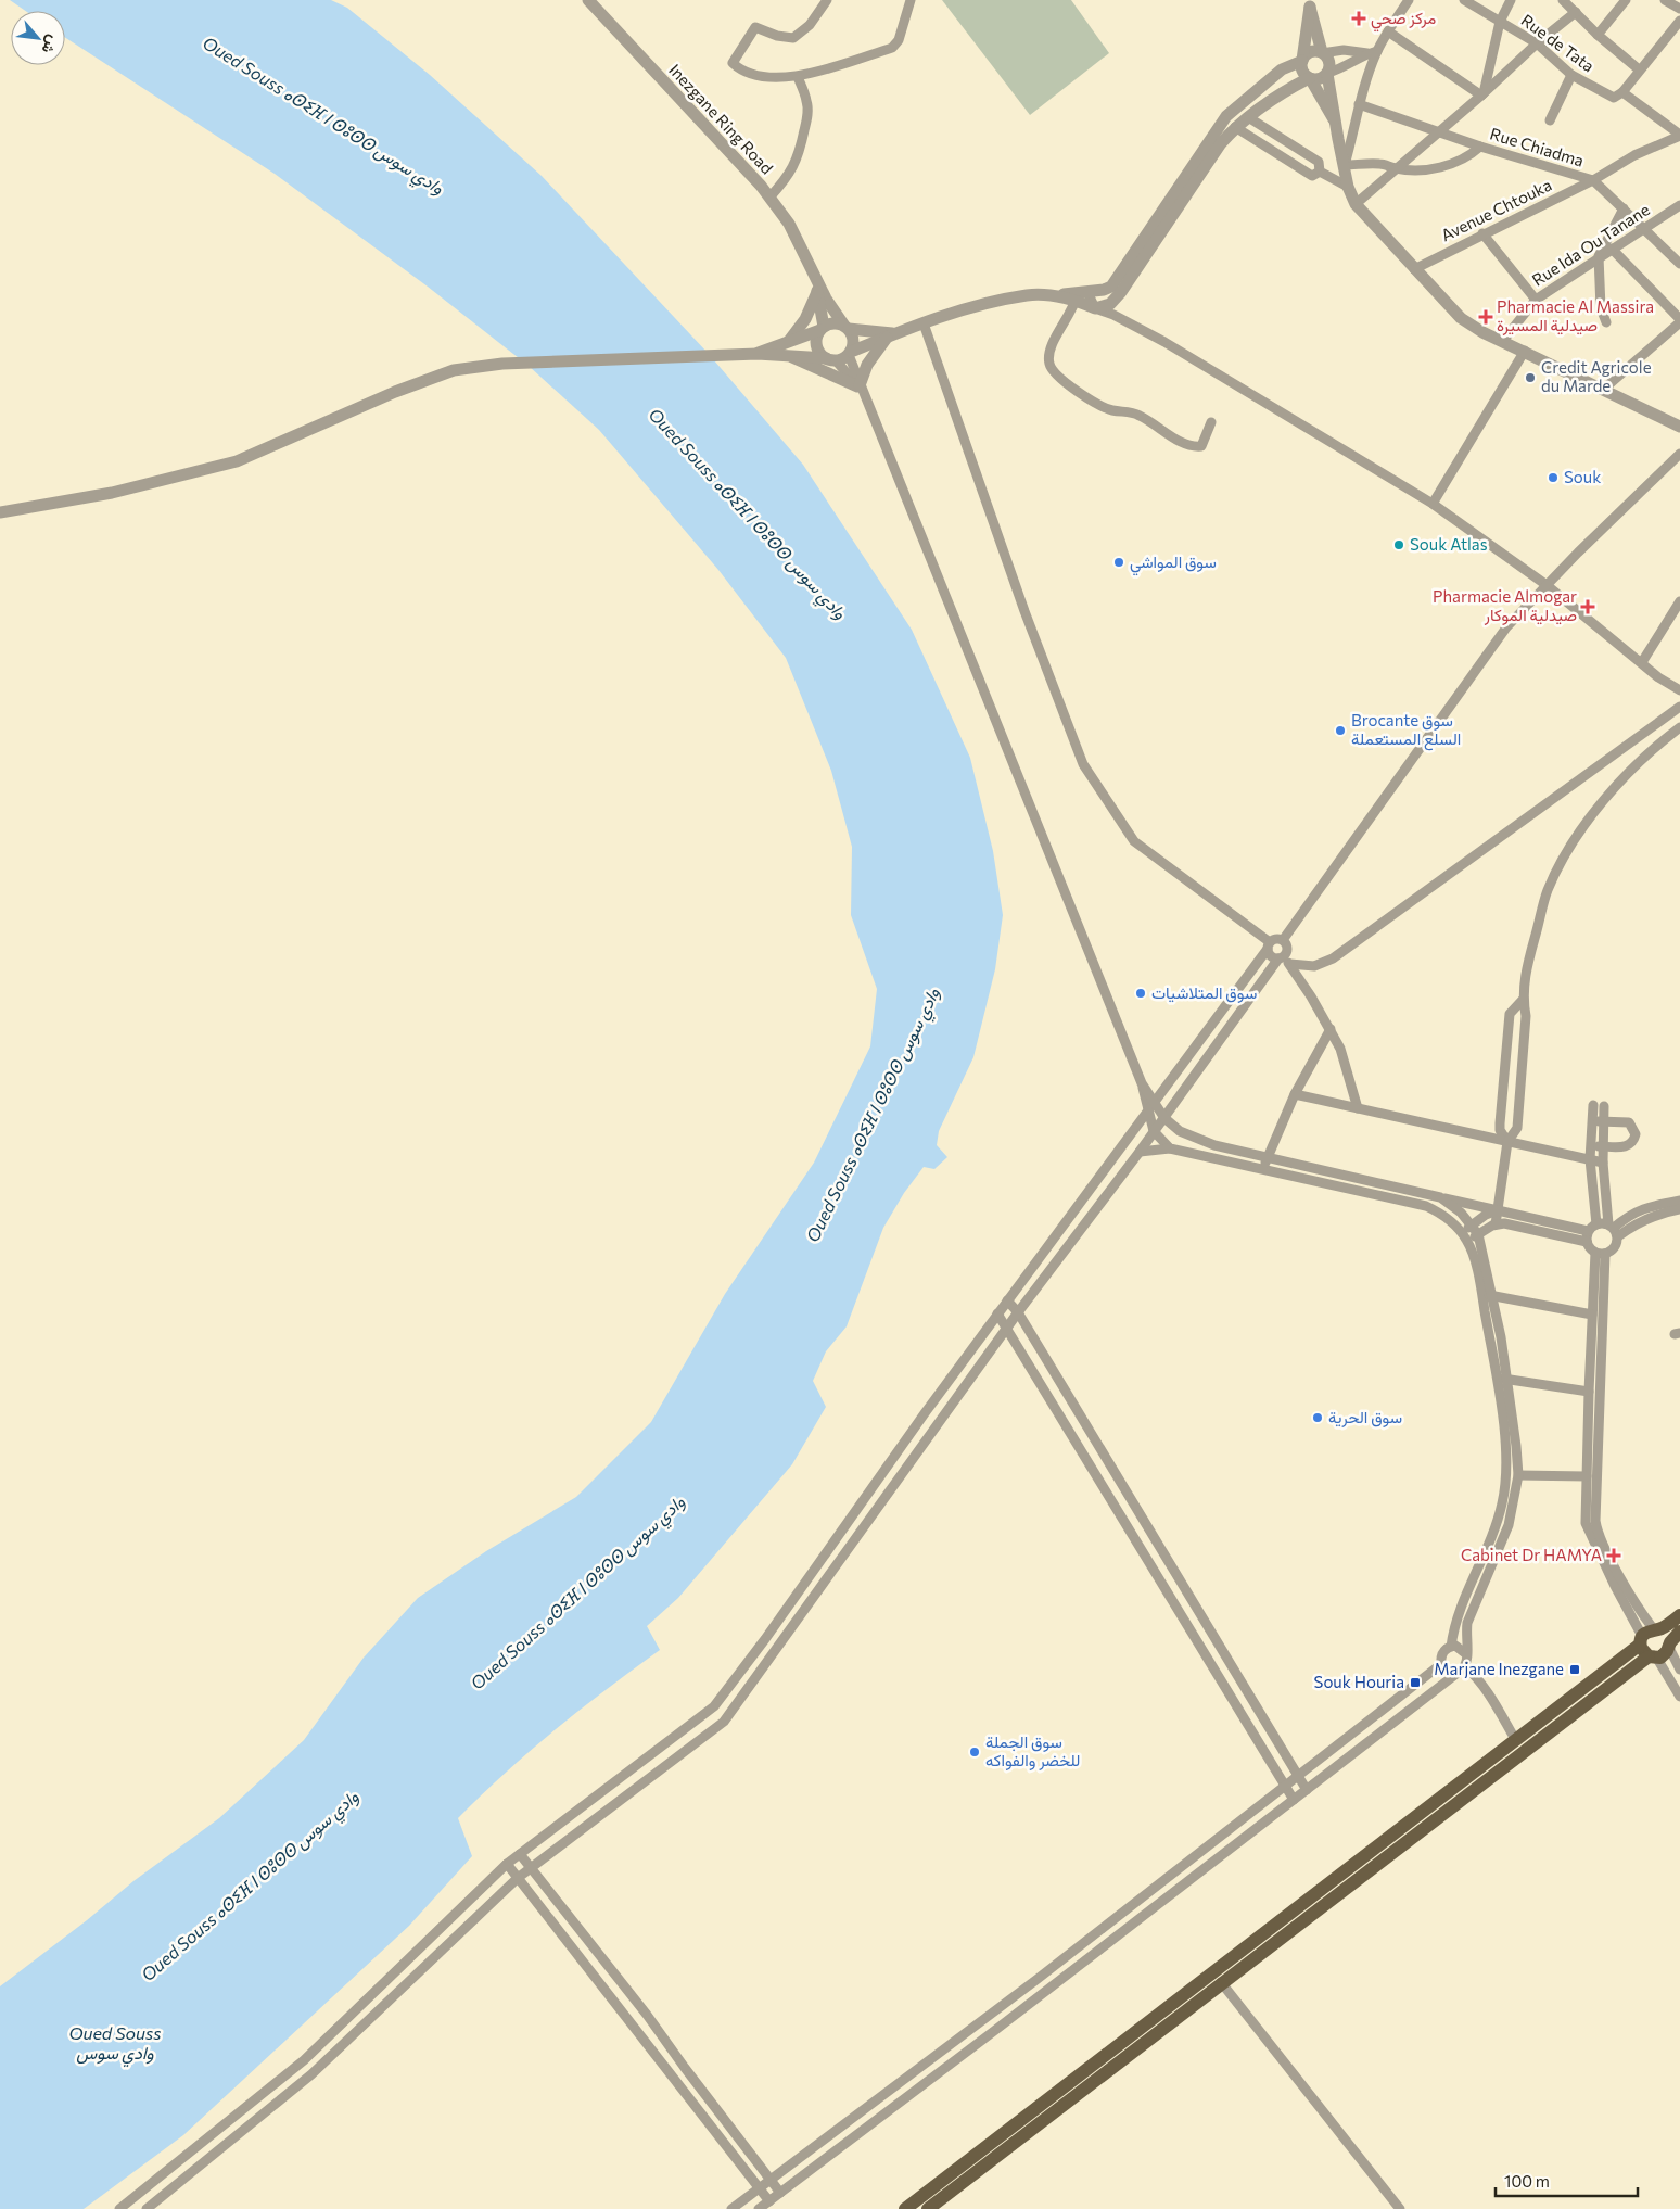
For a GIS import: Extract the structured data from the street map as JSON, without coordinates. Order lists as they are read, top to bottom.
{
  "streets": {
    "street": [
      "Rue de Tata",
      "Inezgane Ring Road",
      "Rue Chiadma",
      "Avenue Chtouka",
      "Rue Ida Ou Tanane"
    ]
  },
  "crossings": [
    ["Rue Chiadma", "Avenue Chtouka"],
    ["Rue Chiadma", "Rue Ida Ou Tanane"]
  ],
  "water": ["Oued Souss ⴰⵙⵉⴼ ⵏ ⵙⵓⵙⵙ وادي سوس", "Oued Souss وادي سوس"],
  "places": {
    "health": [
      "مركز صحي",
      "Pharmacie Al Massira صيدلية المسيرة",
      "Pharmacie Almogar صيدلية الموكار",
      "Cabinet Dr HAMYA"
    ],
    "other": [
      "Credit Agricole du Marde",
      "Souk",
      "Souk Atlas",
      "سوق المواشي",
      "Brocante سوق السلع المستعملة",
      "سوق المتلاشيات",
      "سوق الحرية",
      "سوق الجملة للخضر والفواكه"
    ],
    "transit": ["Marjane Inezgane", "Souk Houria"]
  },
  "scale_bar": "100 m",
  "north": "bottom right"
}
